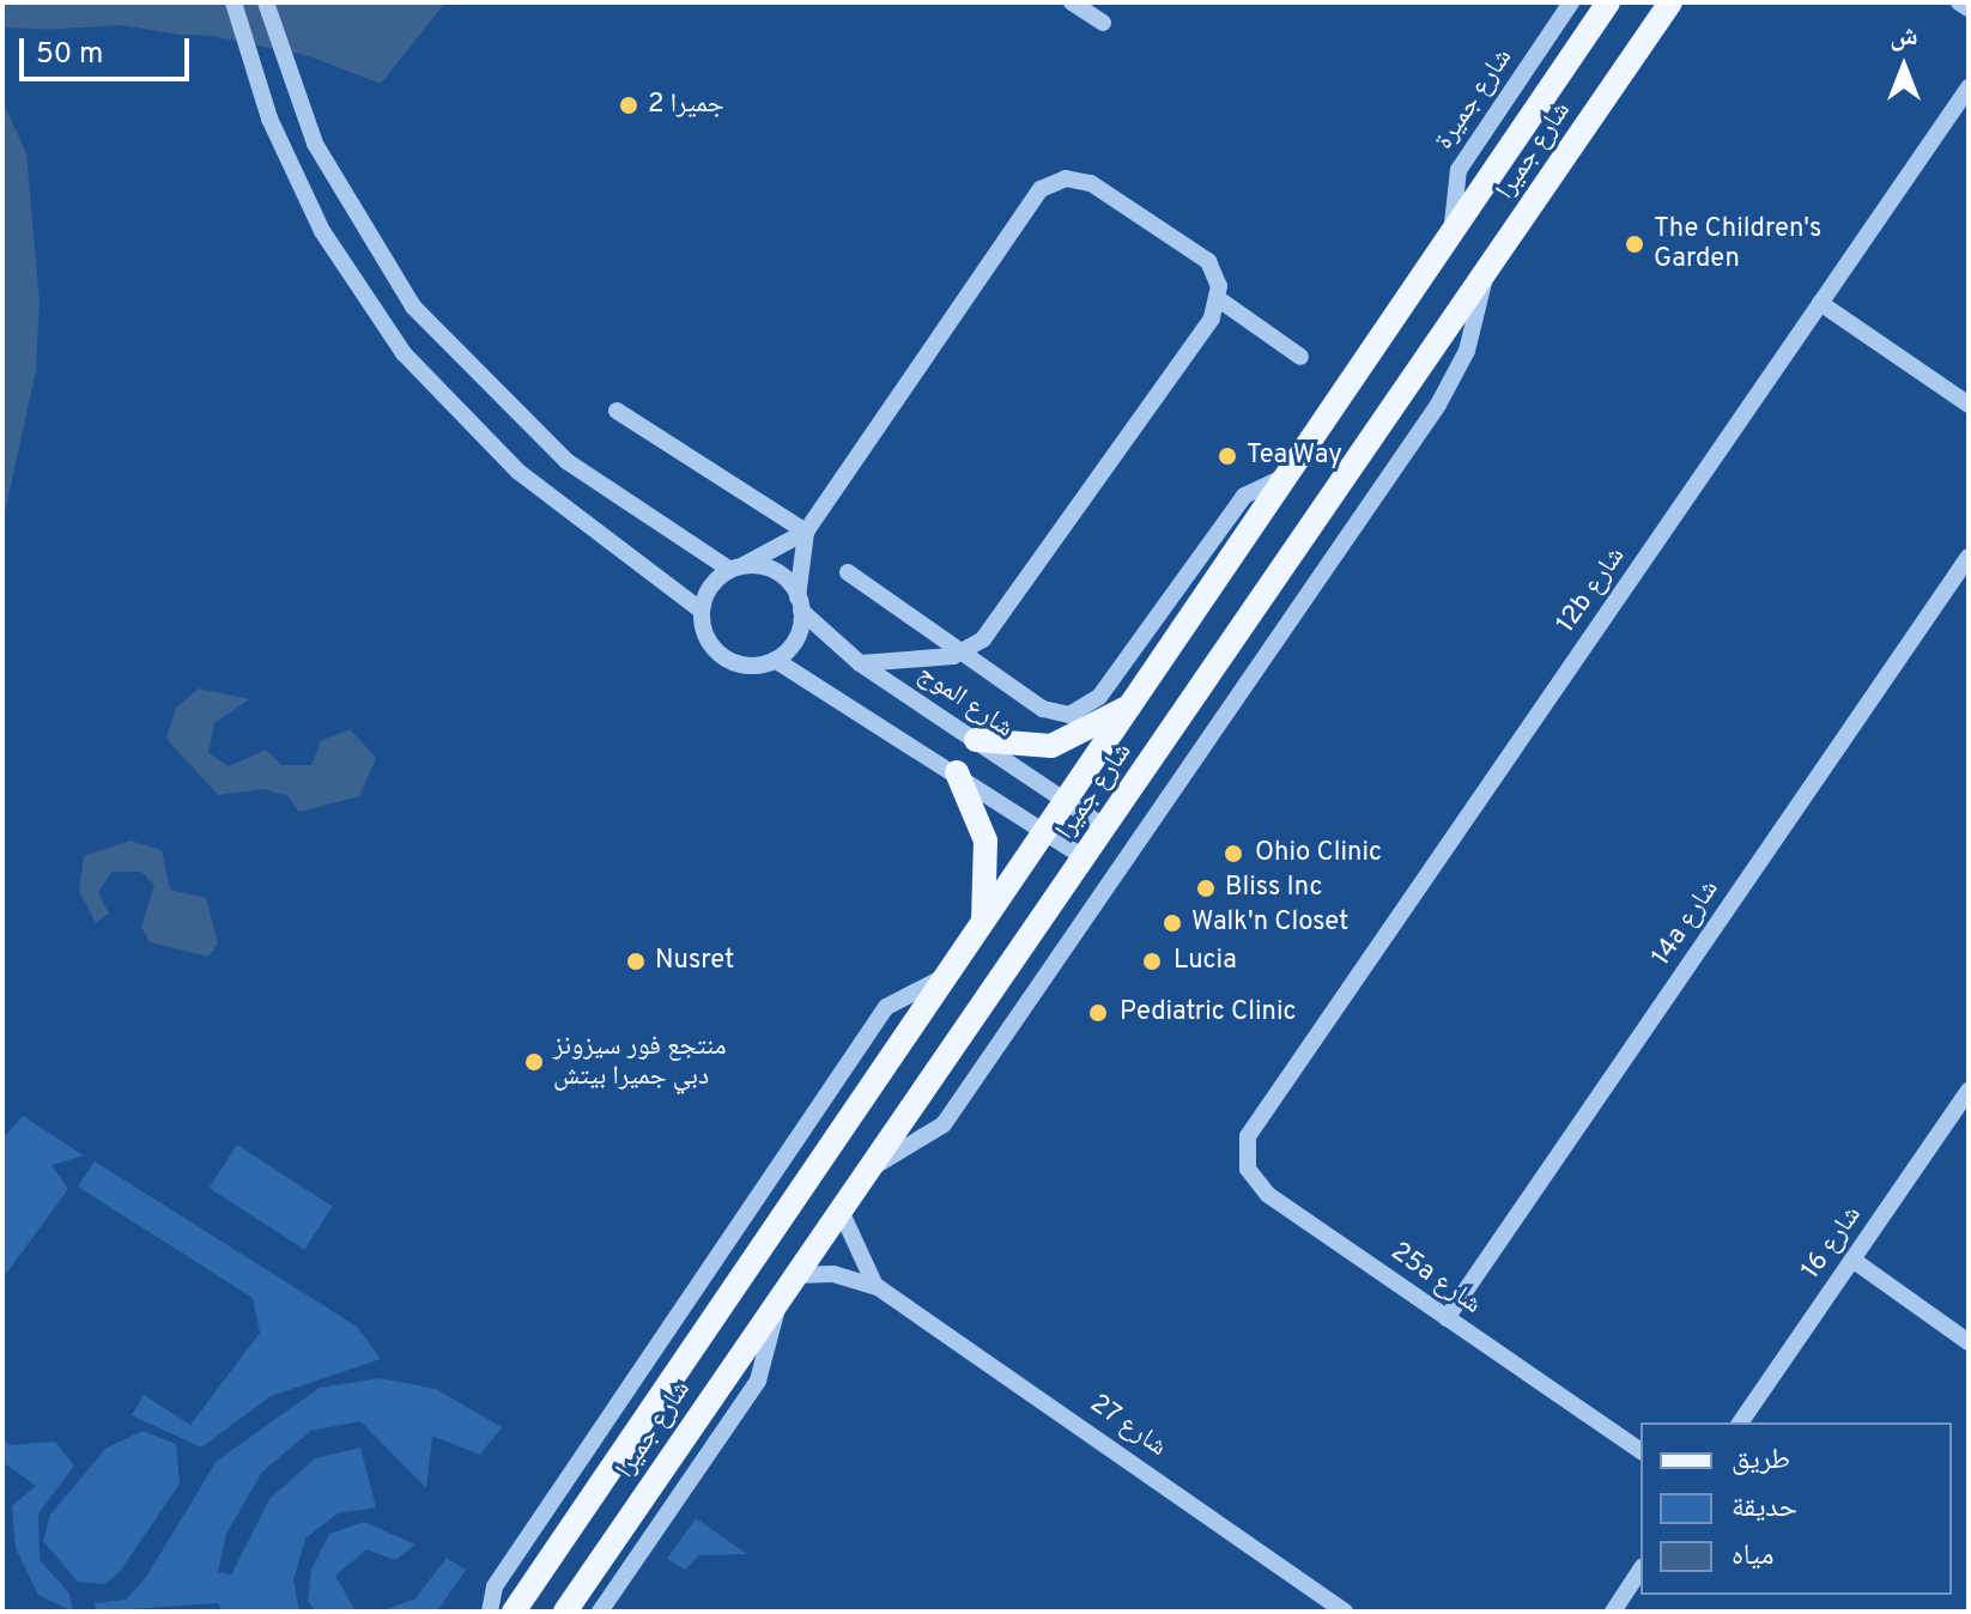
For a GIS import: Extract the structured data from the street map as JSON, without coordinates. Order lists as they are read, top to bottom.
{
  "streets": {
    "main road": ["شارع جميرا"],
    "street": [
      "شارع جميرة",
      "12b شارع",
      "شارع الموج",
      "14a شارع",
      "شارع 16",
      "25a شارع",
      "شارع 27"
    ]
  },
  "crossings": [
    ["شارع جميرة", "شارع جميرا"],
    ["شارع جميرا", "شارع الموج"],
    ["شارع جميرا", "شارع 27"],
    ["12b شارع", "25a شارع"],
    ["14a شارع", "25a شارع"]
  ],
  "places": [
    "جميرا 2",
    "The Children's Garden",
    "Tea Way",
    "Ohio Clinic",
    "Bliss Inc",
    "Walk'n Closet",
    "Nusret",
    "Lucia",
    "Pediatric Clinic",
    "منتجع فور سيزونز دبي جميرا بيتش"
  ],
  "legend": ["طريق", "حديقة", "مياه"],
  "scale_bar": "50 m",
  "north": "top"
}
